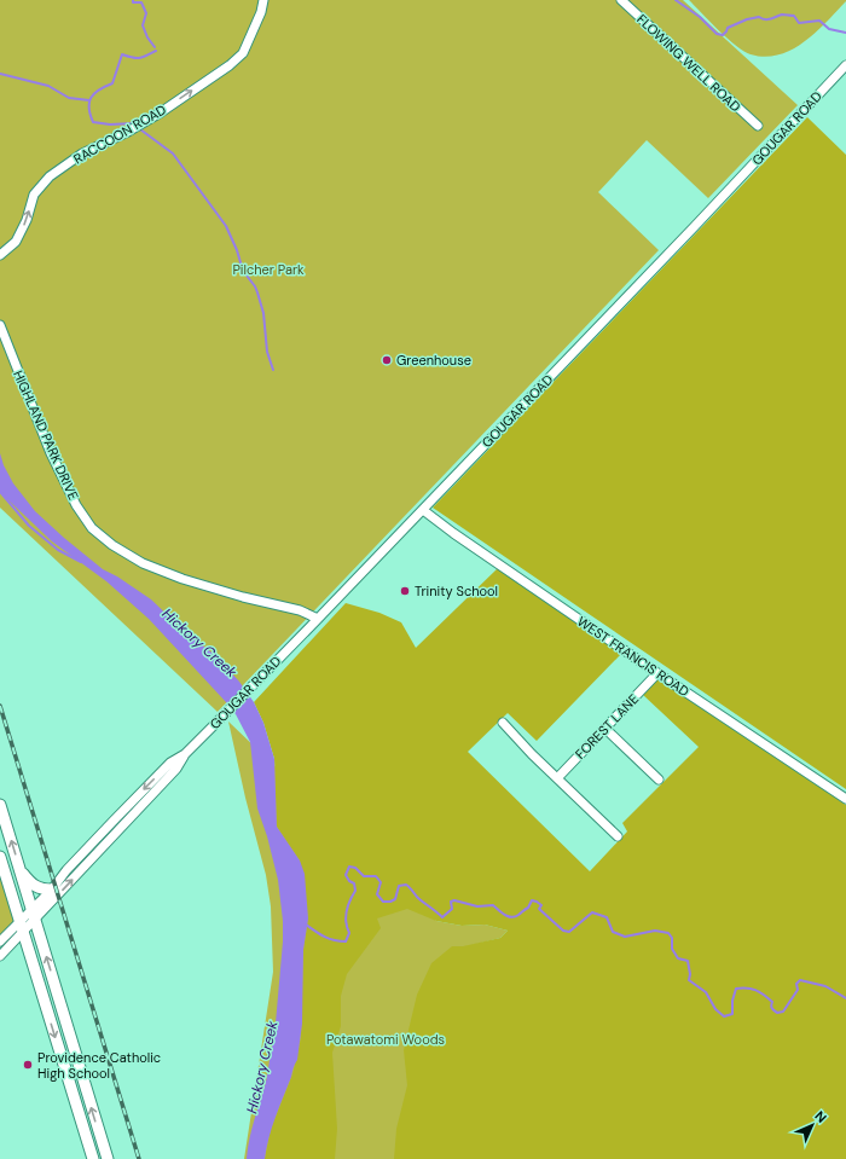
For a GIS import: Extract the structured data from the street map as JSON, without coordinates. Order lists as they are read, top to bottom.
{
  "streets": {
    "street": [
      "FLOWING WELL ROAD",
      "GOUGAR ROAD",
      "RACCOON ROAD",
      "HIGHLAND PARK DRIVE",
      "WEST FRANCIS ROAD",
      "FOREST LANE"
    ]
  },
  "crossings": [
    ["GOUGAR ROAD", "HIGHLAND PARK DRIVE"],
    ["GOUGAR ROAD", "WEST FRANCIS ROAD"],
    ["WEST FRANCIS ROAD", "FOREST LANE"]
  ],
  "one_way": ["RACCOON ROAD"],
  "water": ["Hickory Creek"],
  "parks": ["Pilcher Park", "Potawatomi Woods"],
  "places": ["Greenhouse", "Trinity School", "Providence Catholic High School"],
  "north": "top right"
}
